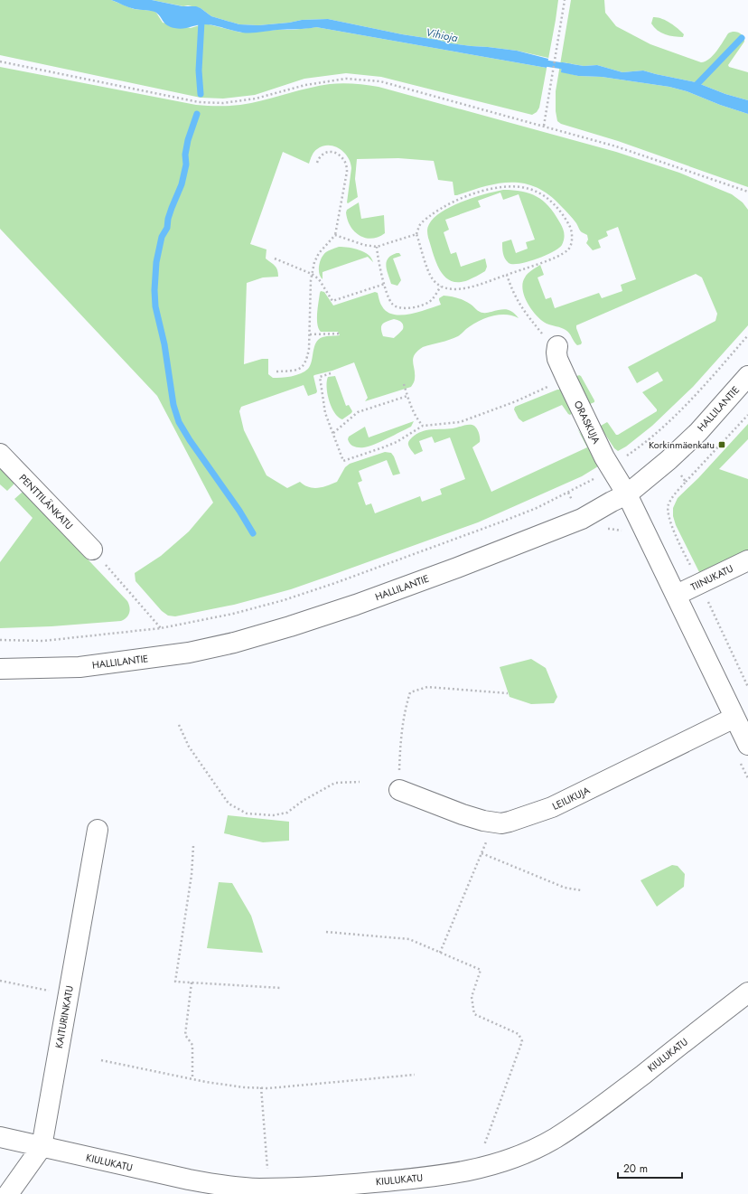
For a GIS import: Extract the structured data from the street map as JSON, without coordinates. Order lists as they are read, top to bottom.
{
  "streets": {
    "street": [
      "HALLILANTIE",
      "ORASKUJA",
      "PENTTILÄNKATU",
      "TIINUKATU",
      "LEILIKUJA",
      "KAITURINKATU",
      "KIULUKATU"
    ]
  },
  "crossings": [
    ["HALLILANTIE", "ORASKUJA"],
    ["KAITURINKATU", "KIULUKATU"]
  ],
  "water": ["Vihioja"],
  "places": {
    "transit": ["Korkinmäenkatu"]
  },
  "scale_bar": "20 m"
}
